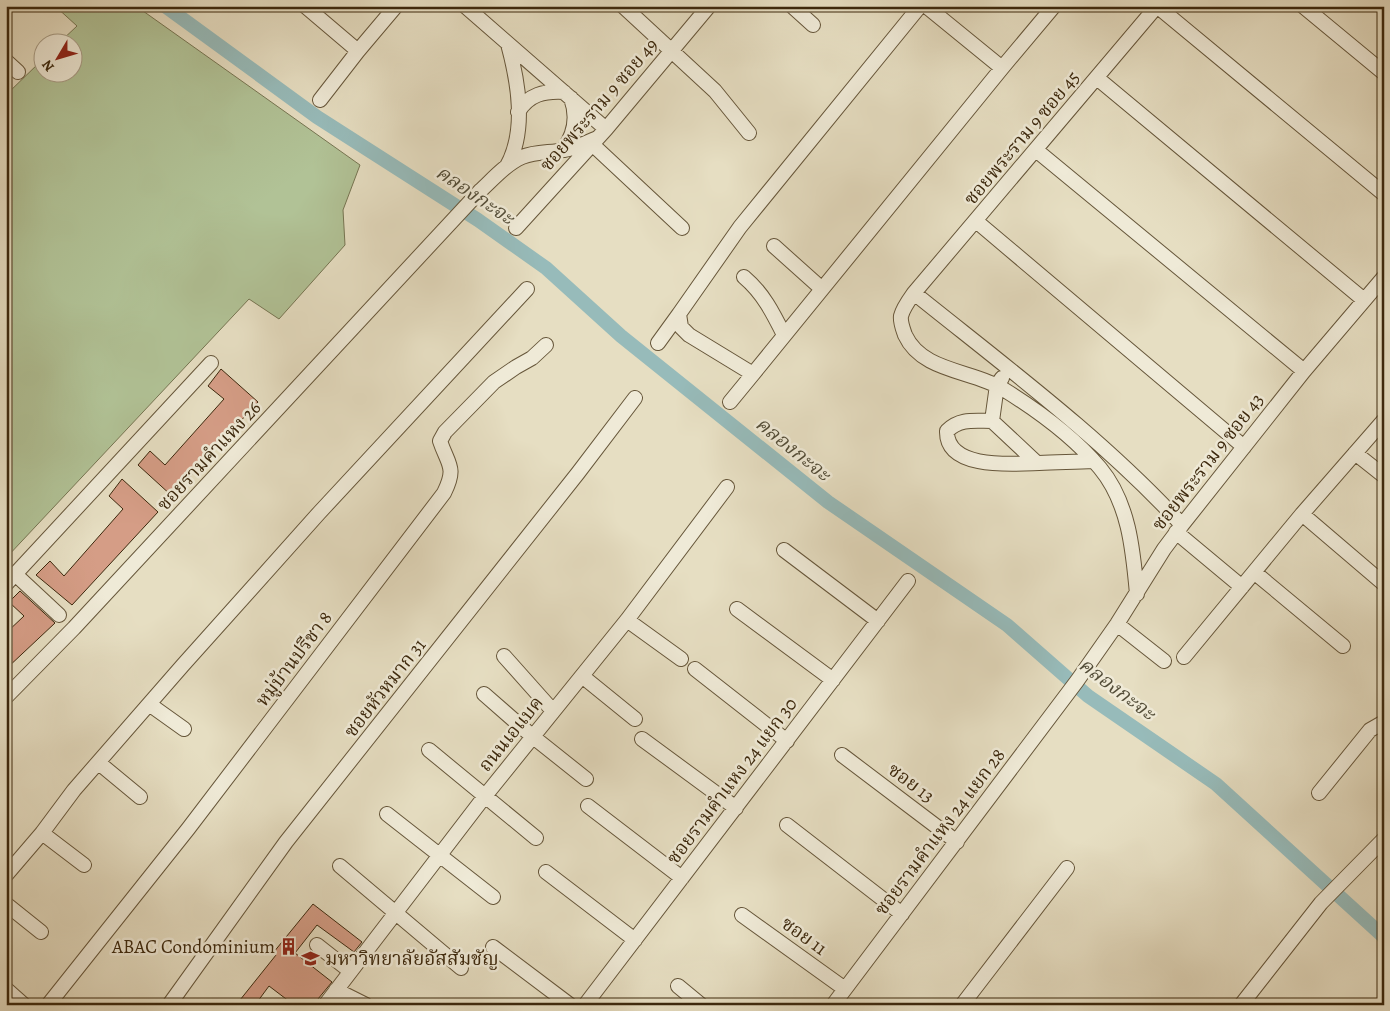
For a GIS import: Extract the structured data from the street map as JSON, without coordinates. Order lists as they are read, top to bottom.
{
  "streets": {
    "street": [
      "ซอยพระราม 9 ซอย 49",
      "ซอยพระราม 9 ซอย 45",
      "ซอยรามคำแหง 26",
      "ซอยพระราม 9 ซอย 43",
      "หมู่บ้านปรีชา 8",
      "ซอยหัวหมาก 31",
      "ถนนเอแบค",
      "ซอยรามคำแหง 24 แยก 30",
      "ซอย 13",
      "ซอยรามคำแหง 24 แยก 28",
      "ซอย 11"
    ]
  },
  "crossings": [
    ["ซอยพระราม 9 ซอย 45", "ซอยพระราม 9 ซอย 43"],
    ["ซอยพระราม 9 ซอย 43", "ซอยรามคำแหง 24 แยก 28"],
    ["ซอย 13", "ซอยรามคำแหง 24 แยก 28"],
    ["ซอยรามคำแหง 24 แยก 28", "ซอย 11"]
  ],
  "water": ["คลองกะจะ"],
  "places": {
    "building": ["ABAC Condominium"],
    "school or university": ["มหาวิทยาลัยอัสสัมชัญ"]
  },
  "north": "bottom left"
}
